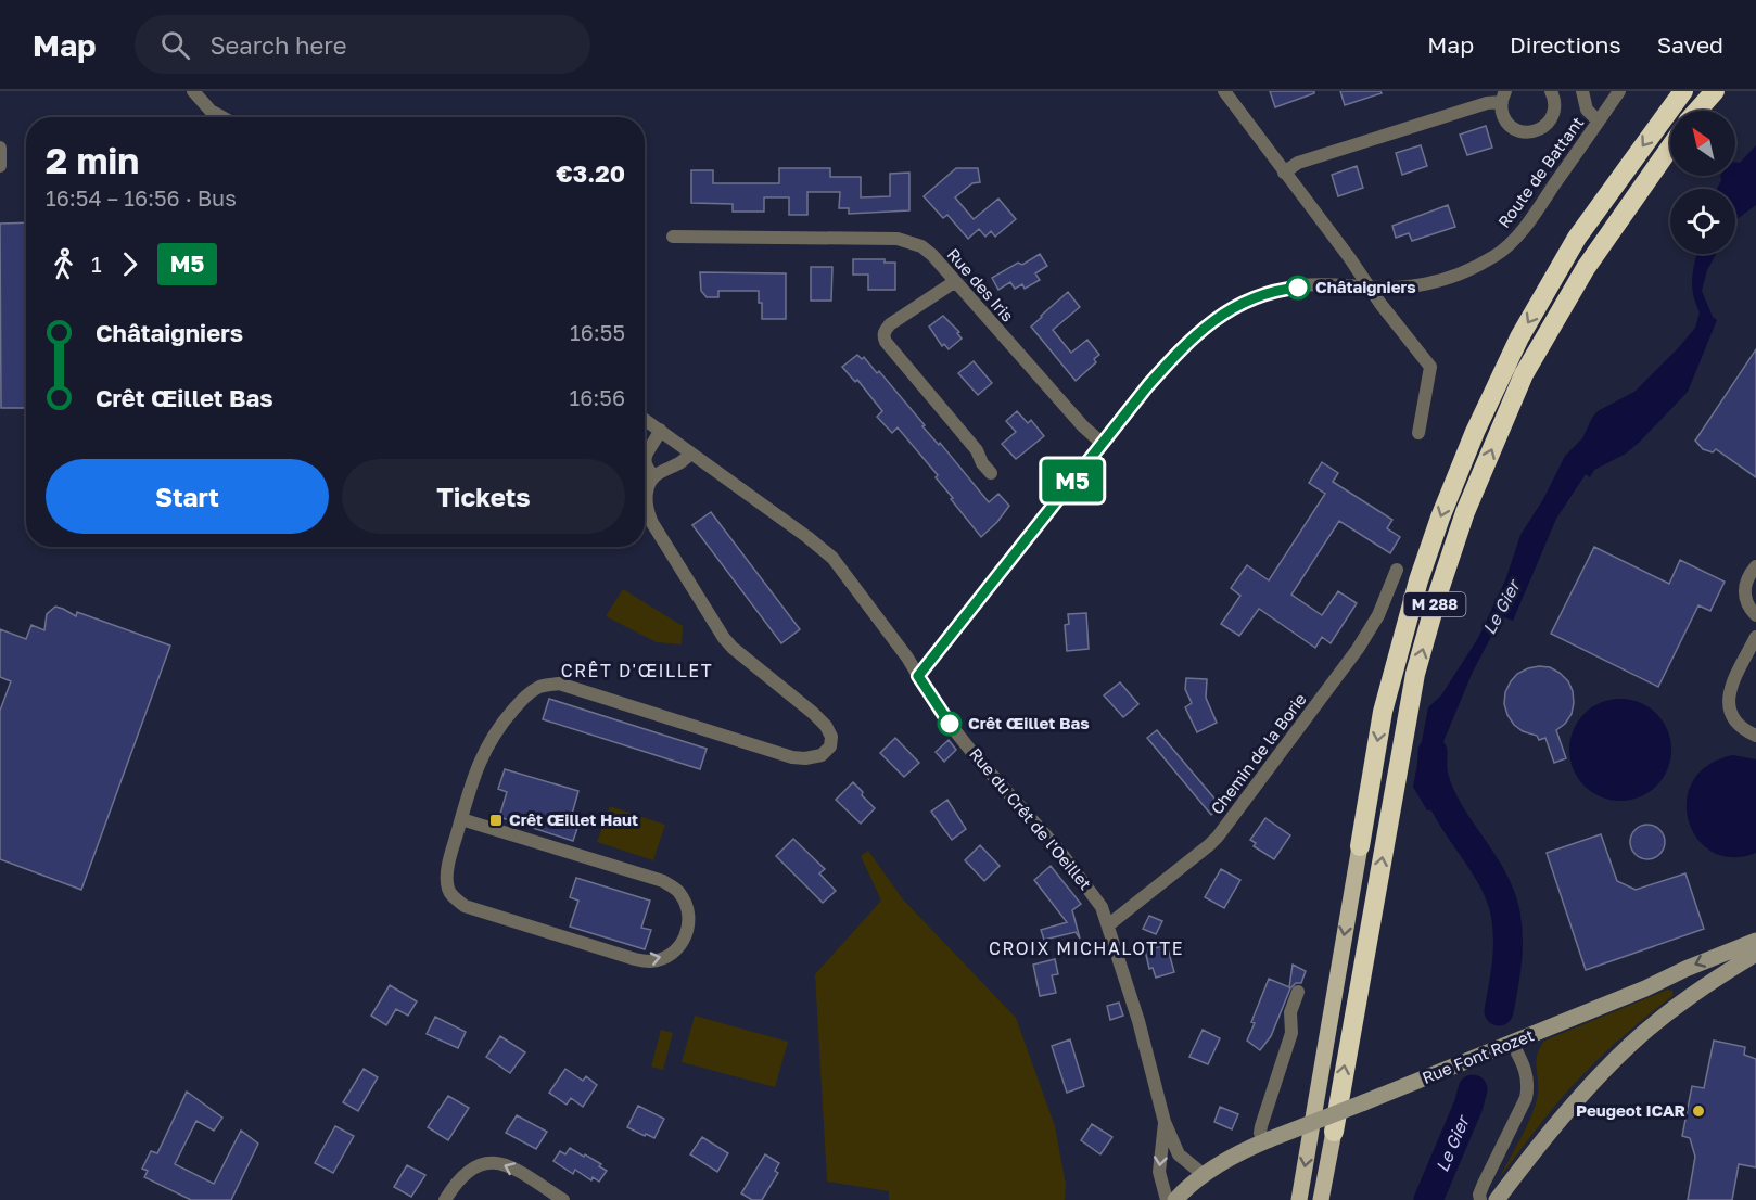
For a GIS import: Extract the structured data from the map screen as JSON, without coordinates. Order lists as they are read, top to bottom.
{
  "streets": {
    "highway": ["M 288"],
    "main road": ["Rue Font Rozet"],
    "street": [
      "Route de Battant",
      "Rue des Iris",
      "Chemin de la Borie",
      "Rue du Crêt de l'Oeillet"
    ]
  },
  "crossings": [
    ["Route de Battant", "Rue des Iris"],
    ["Route de Battant", "Rue du Crêt de l'Oeillet"],
    ["Chemin de la Borie", "Rue du Crêt de l'Oeillet"]
  ],
  "districts": ["CRÊT D'ŒILLET", "CROIX MICHALOTTE"],
  "water": ["Le Gier"],
  "places": {
    "other": ["Châtaigniers", "Crêt Œillet Bas", "Peugeot ICAR"],
    "transit": ["Crêt Œillet Haut"]
  },
  "lines": ["bus line M5"],
  "north": "top left",
  "page": {
    "header": "Map",
    "search": "Search here",
    "nav": ["Map", "Directions", "Saved"],
    "on_map": "M5",
    "heading": ["2 min", "16:54 – 16:56 · Bus", "€3.20"],
    "legs": ["1", "M5"],
    "list": [
      {
        "name": "Châtaigniers",
        "value": "16:55"
      },
      {
        "name": "Crêt Œillet Bas",
        "value": "16:56"
      }
    ],
    "buttons": ["Start", "Tickets"]
  }
}
